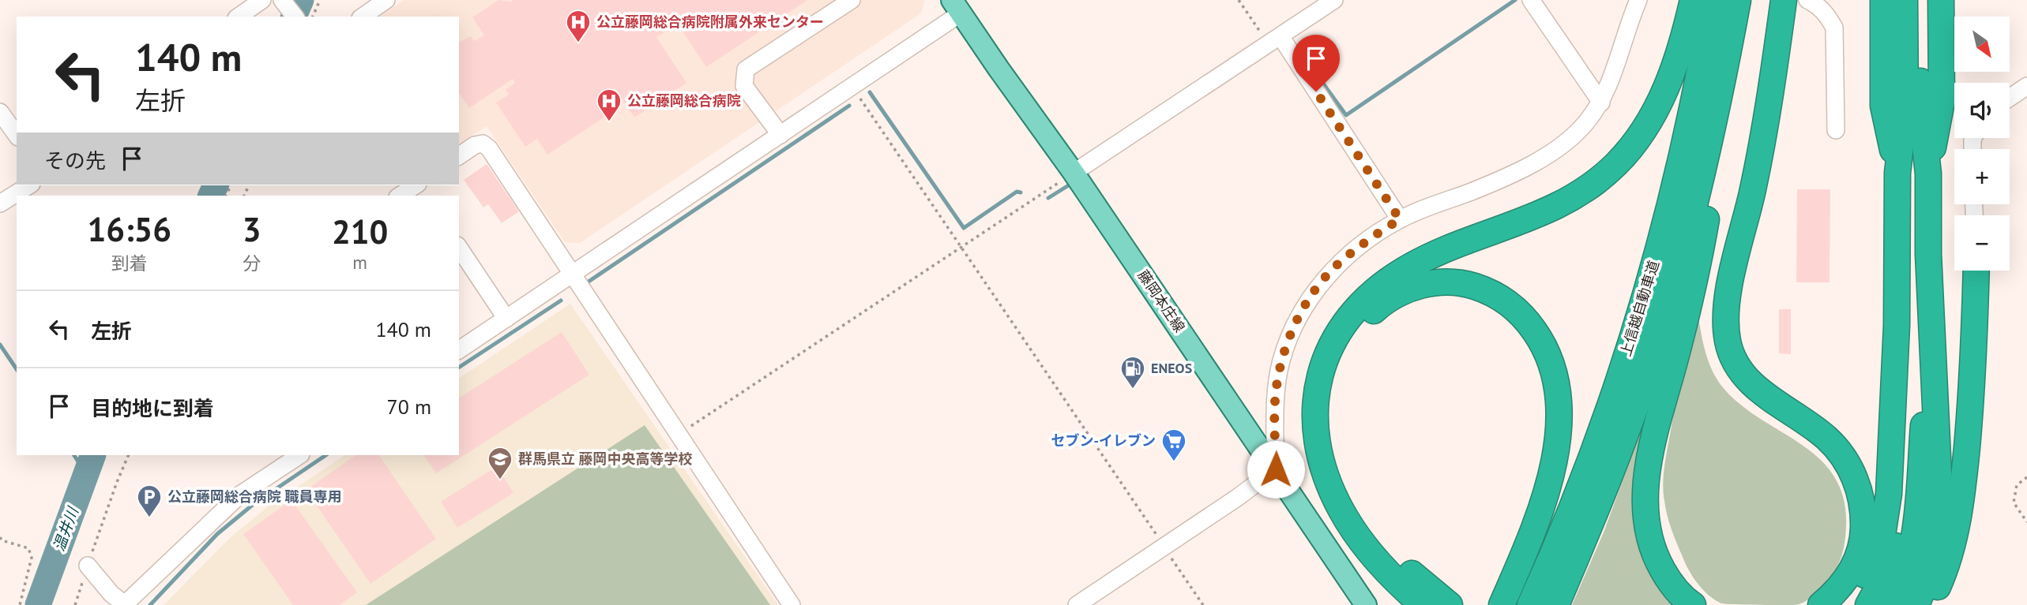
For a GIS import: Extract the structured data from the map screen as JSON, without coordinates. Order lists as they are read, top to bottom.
{
  "streets": {
    "highway": ["上信越自動車道"],
    "main road": ["藤岡本庄線"]
  },
  "water": ["温井川"],
  "places": {
    "hospital": ["公立藤岡総合病院附属外来センター", "公立藤岡総合病院"],
    "fuel station": ["ENEOS"],
    "supermarket": ["セブン-イレブン"],
    "school or university": ["群馬県立 藤岡中央高等学校"],
    "parking": ["公立藤岡総合病院 職員専用"]
  },
  "north": "bottom right",
  "page": {
    "map_buttons": ["+", "−"],
    "turn": ["140 m", "左折"],
    "then": "その先",
    "eta": [
      "16:56",
      "到着",
      "3",
      "分",
      "210",
      "m"
    ],
    "list": [
      {
        "name": "左折",
        "value": "140 m"
      },
      {
        "name": "目的地に到着",
        "value": "70 m"
      }
    ]
  }
}
